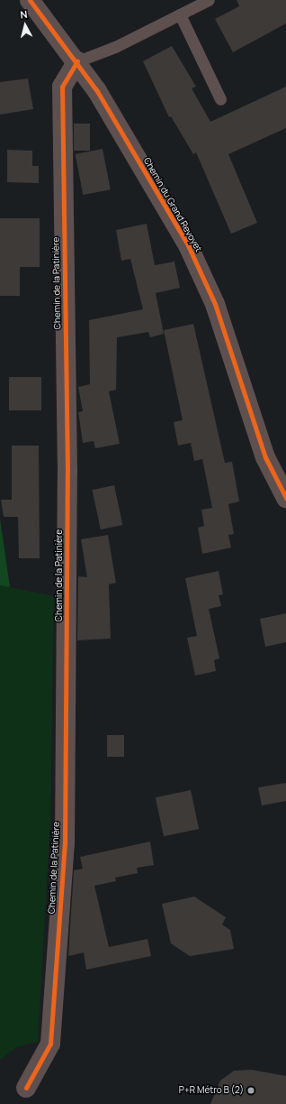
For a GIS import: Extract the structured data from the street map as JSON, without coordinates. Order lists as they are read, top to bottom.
{
  "streets": {
    "street": ["Chemin du Grand Revoyet", "Chemin de la Patinière"]
  },
  "crossings": [
    ["Chemin du Grand Revoyet", "Chemin de la Patinière"]
  ],
  "places": ["P+R Métro B (2)"],
  "north": "top"
}
